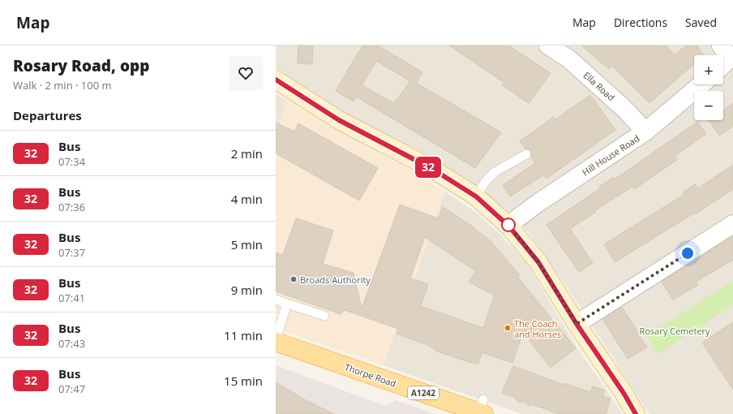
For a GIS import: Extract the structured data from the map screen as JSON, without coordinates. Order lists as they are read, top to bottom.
{
  "streets": {
    "main road": ["Thorpe Road", "A1242"],
    "street": ["Ella Road", "Hill House Road"]
  },
  "crossings": [
    ["Ella Road", "Hill House Road"]
  ],
  "parks": ["Rosary Cemetery"],
  "places": ["Broads Authority", "The Coach and Horses"],
  "lines": ["bus line 32"],
  "page": {
    "header": "Map",
    "nav": ["Map", "Directions", "Saved"],
    "heading": [
      ["Rosary Road, opp", "Walk · 2 min · 100 m"],
      "Departures"
    ],
    "on_map": "32",
    "map_buttons": ["+", "−"],
    "list": [
      {
        "mark": "32",
        "name": "Bus",
        "note": "07:34",
        "value": "2 min"
      },
      {
        "mark": "32",
        "name": "Bus",
        "note": "07:36",
        "value": "4 min"
      },
      {
        "mark": "32",
        "name": "Bus",
        "note": "07:37",
        "value": "5 min"
      },
      {
        "mark": "32",
        "name": "Bus",
        "note": "07:41",
        "value": "9 min"
      },
      {
        "mark": "32",
        "name": "Bus",
        "note": "07:43",
        "value": "11 min"
      },
      {
        "mark": "32",
        "name": "Bus",
        "note": "07:47",
        "value": "15 min"
      }
    ]
  }
}
